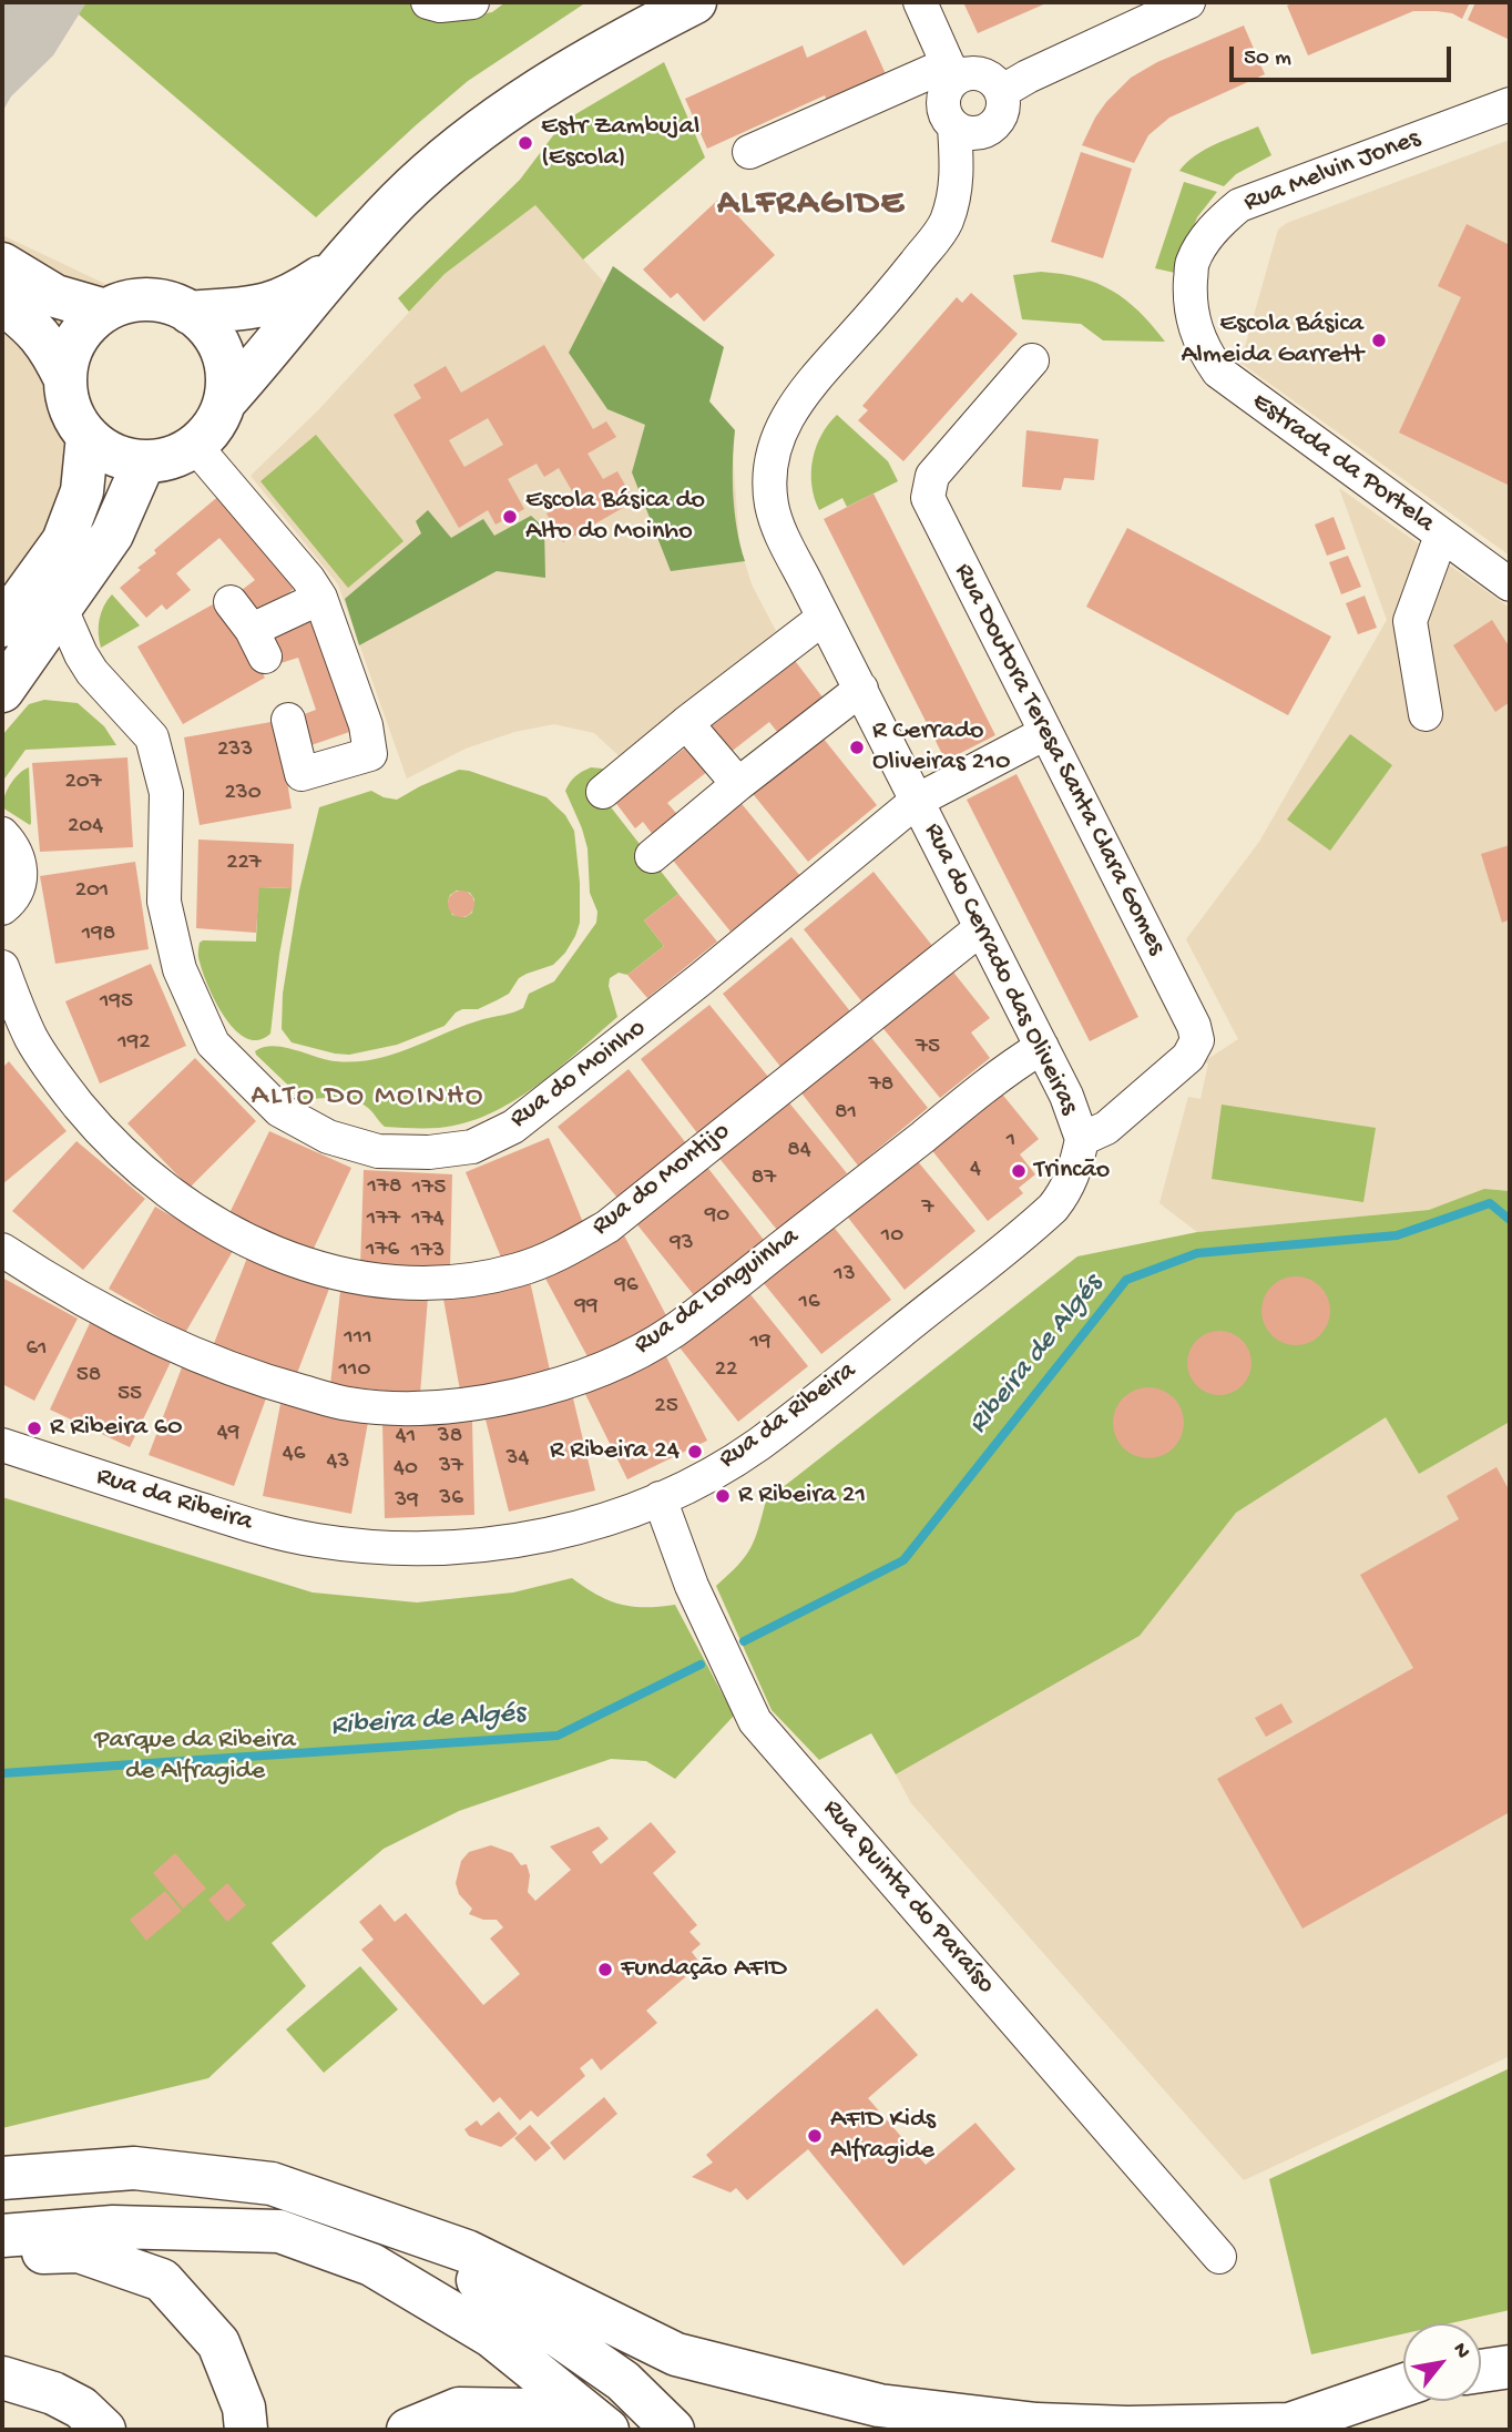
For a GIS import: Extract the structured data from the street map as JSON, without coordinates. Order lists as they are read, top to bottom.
{
  "streets": {
    "street": [
      "Rua Melvin Jones",
      "Estrada da Portela",
      "Rua Doutora Teresa Santa Clara Gomes",
      "Rua do Cerrado das Oliveiras",
      "Rua do Moinho",
      "Rua do Montijo",
      "Rua da Longuinha",
      "Rua da Ribeira",
      "Rua Quinta do Paraíso"
    ]
  },
  "crossings": [
    ["Rua Melvin Jones", "Estrada da Portela"],
    ["Rua Doutora Teresa Santa Clara Gomes", "Rua do Cerrado das Oliveiras"],
    ["Rua Doutora Teresa Santa Clara Gomes", "Rua da Ribeira"],
    ["Rua do Cerrado das Oliveiras", "Rua do Moinho"],
    ["Rua do Cerrado das Oliveiras", "Rua do Montijo"],
    ["Rua do Cerrado das Oliveiras", "Rua da Longuinha"],
    ["Rua do Cerrado das Oliveiras", "Rua da Ribeira"],
    ["Rua da Ribeira", "Rua Quinta do Paraíso"]
  ],
  "districts": ["ALFRAGIDE", "ALTO DO MOINHO"],
  "water": ["Ribeira de Algés"],
  "parks": ["Parque da Ribeira de Alfragide"],
  "places": [
    "Estr Zambujal (Escola)",
    "Escola Básica Almeida Garrett",
    "Escola Básica do Alto do Moinho",
    "R Cerrado Oliveiras 210",
    "Trincão",
    "R Ribeira 60",
    "R Ribeira 24",
    "R Ribeira 21",
    "Fundação AFID",
    "AFID Kids Alfragide"
  ],
  "house_numbers": [
    "233",
    "207",
    "230",
    "204",
    "227",
    "201",
    "198",
    "195",
    "192",
    "75",
    "78",
    "81",
    "1",
    "84",
    "4",
    "87",
    "178",
    "175",
    "7",
    "90",
    "177",
    "174",
    "10",
    "93",
    "176",
    "173",
    "13",
    "96",
    "16",
    "99",
    "111",
    "19",
    "61",
    "110",
    "22",
    "58",
    "55",
    "25",
    "49",
    "41",
    "38",
    "46",
    "34",
    "43",
    "37",
    "40",
    "36",
    "39"
  ],
  "scale_bar": "50 m",
  "north": "top right"
}
